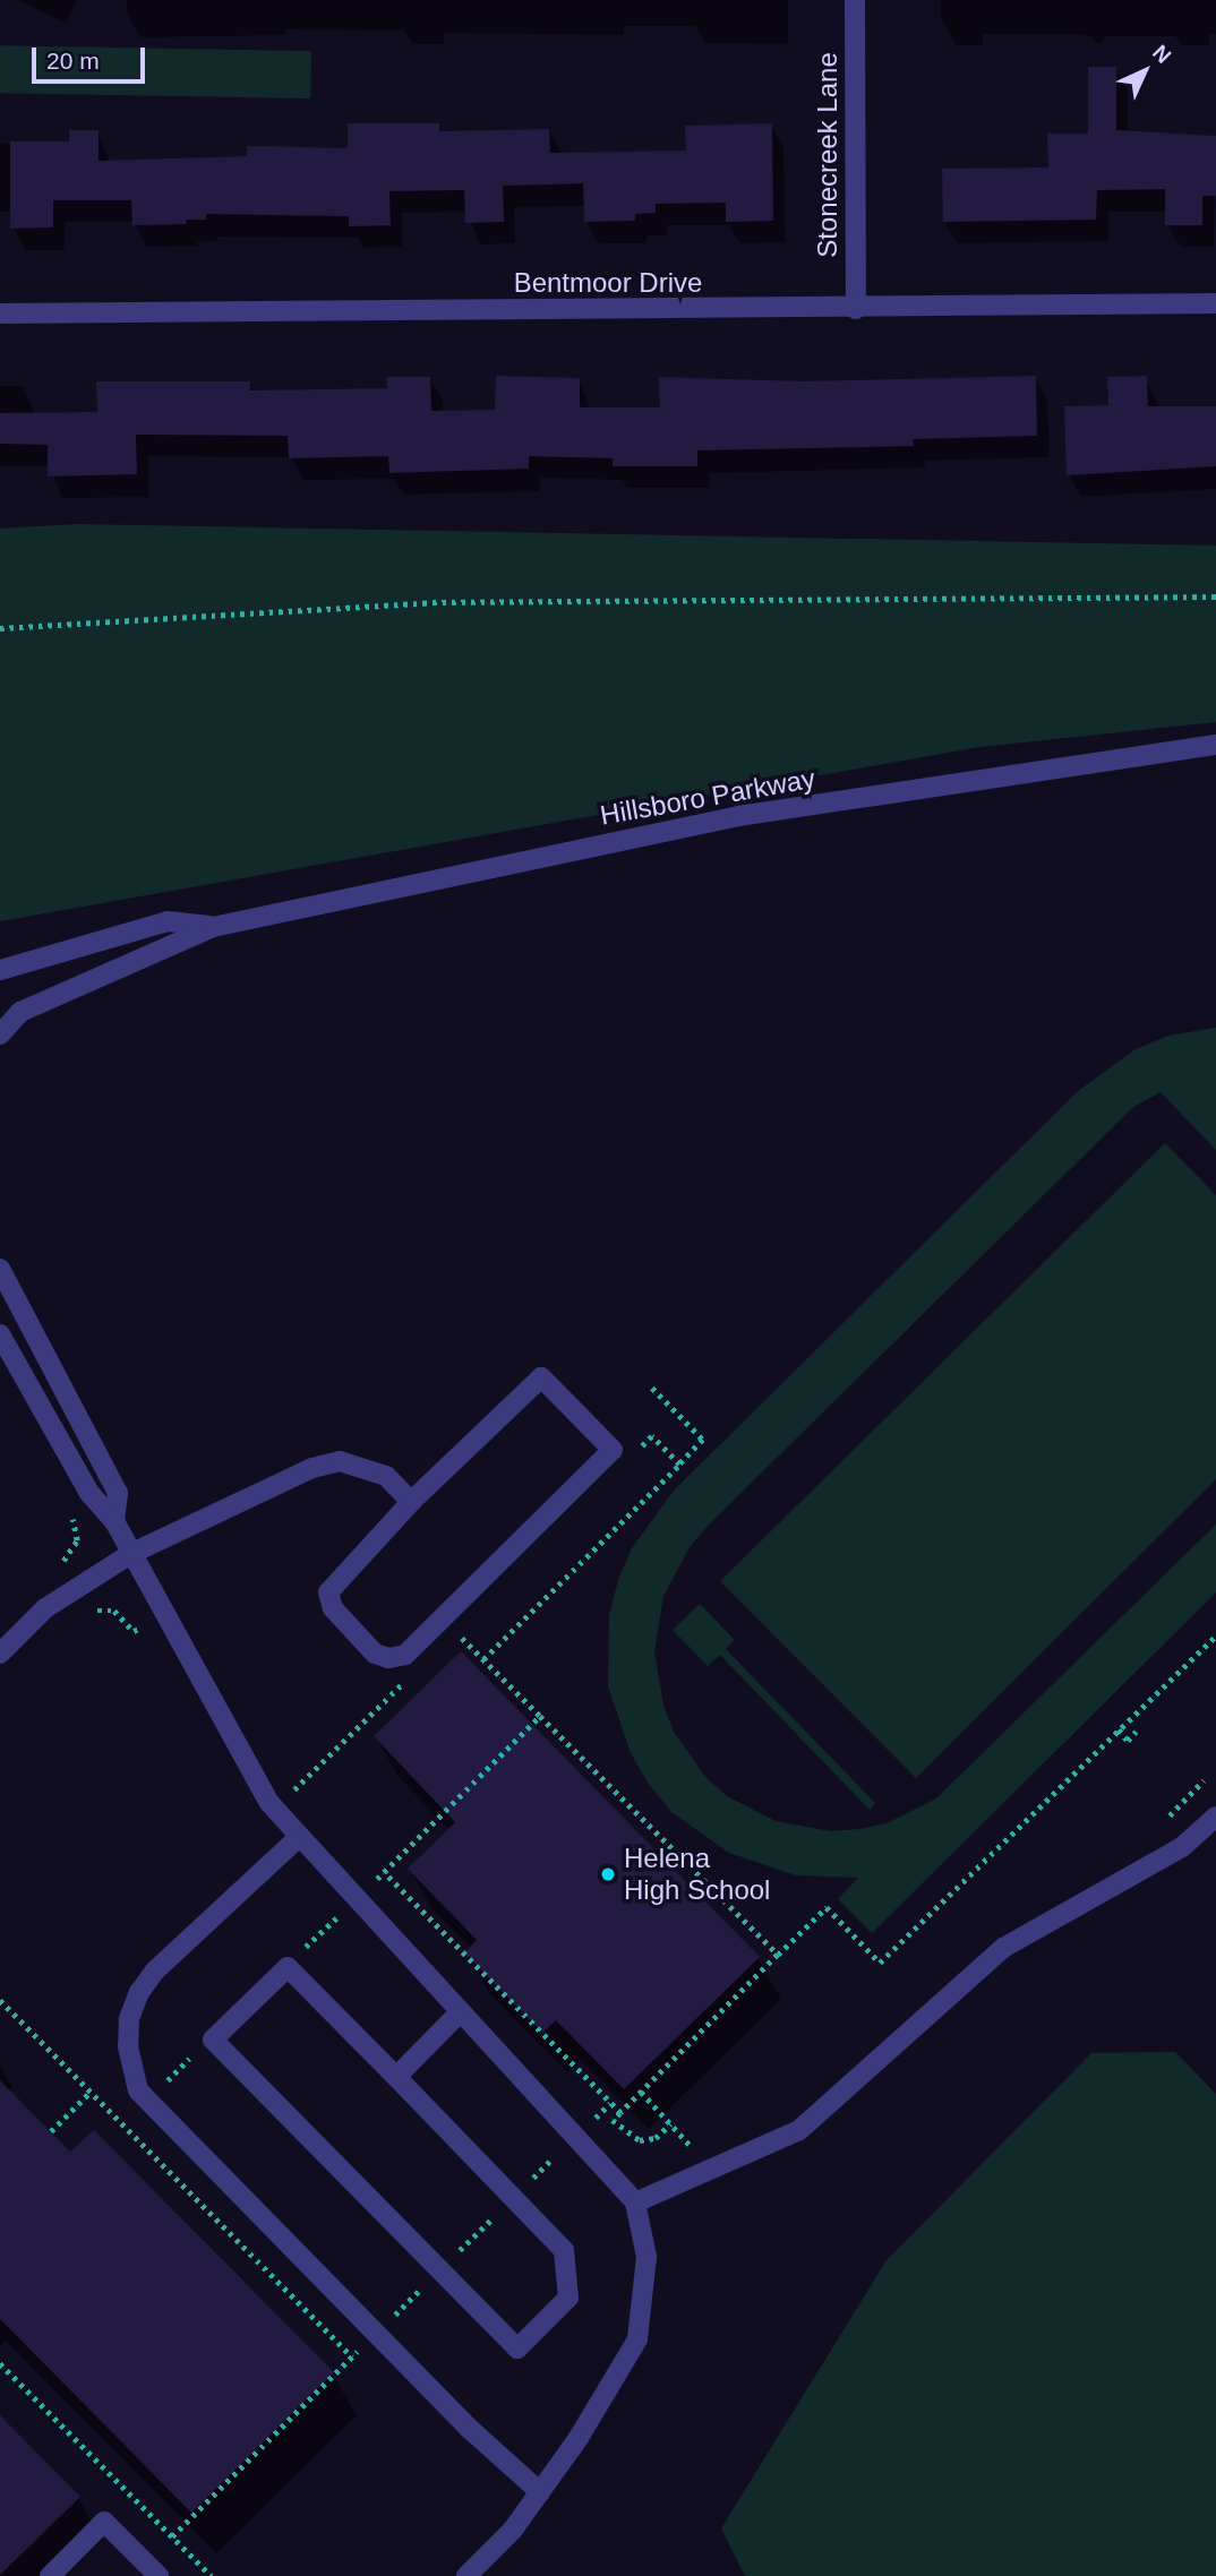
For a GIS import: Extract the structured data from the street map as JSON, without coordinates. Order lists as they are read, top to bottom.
{
  "streets": {
    "street": ["Stonecreek Lane", "Bentmoor Drive", "Hillsboro Parkway"]
  },
  "crossings": [
    ["Stonecreek Lane", "Bentmoor Drive"]
  ],
  "places": ["Helena High School"],
  "scale_bar": "20 m",
  "north": "top right"
}
